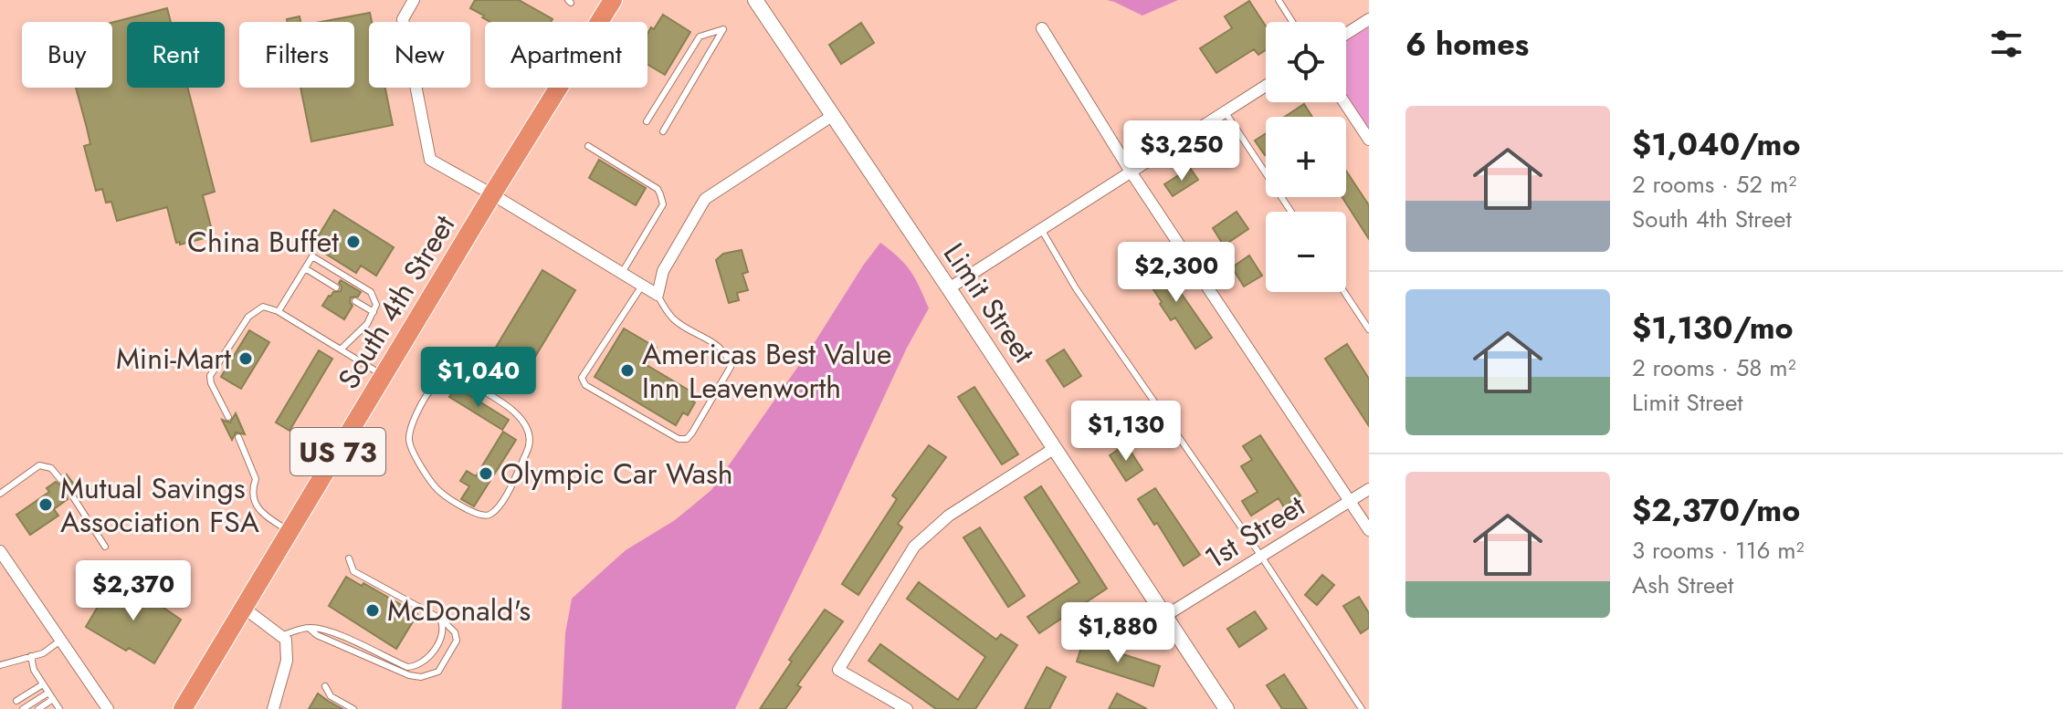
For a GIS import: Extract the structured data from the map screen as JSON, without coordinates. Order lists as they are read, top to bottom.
{
  "streets": {
    "highway": ["South 4th Street", "US 73"],
    "street": ["Limit Street", "1st Street"]
  },
  "crossings": [
    ["Limit Street", "1st Street"]
  ],
  "places": [
    "China Buffet",
    "Mini-Mart",
    "Americas Best Value Inn Leavenworth",
    "Olympic Car Wash",
    "Mutual Savings Association FSA",
    "McDonald's"
  ],
  "page": {
    "heading": "6 homes",
    "map_buttons": ["+", "−"],
    "chip": [
      "Buy",
      "Rent",
      "Filters",
      "New",
      "Apartment"
    ],
    "list": [
      {
        "name": "$1,040/mo",
        "note": "2 rooms · 52 m² · South 4th Street"
      },
      {
        "name": "$1,130/mo",
        "note": "2 rooms · 58 m² · Limit Street"
      },
      {
        "name": "$2,370/mo",
        "note": "3 rooms · 116 m² · Ash Street"
      }
    ],
    "price": [
      "$3,250",
      "$2,300",
      "$1,040",
      "$1,130",
      "$2,370",
      "$1,880"
    ]
  }
}
